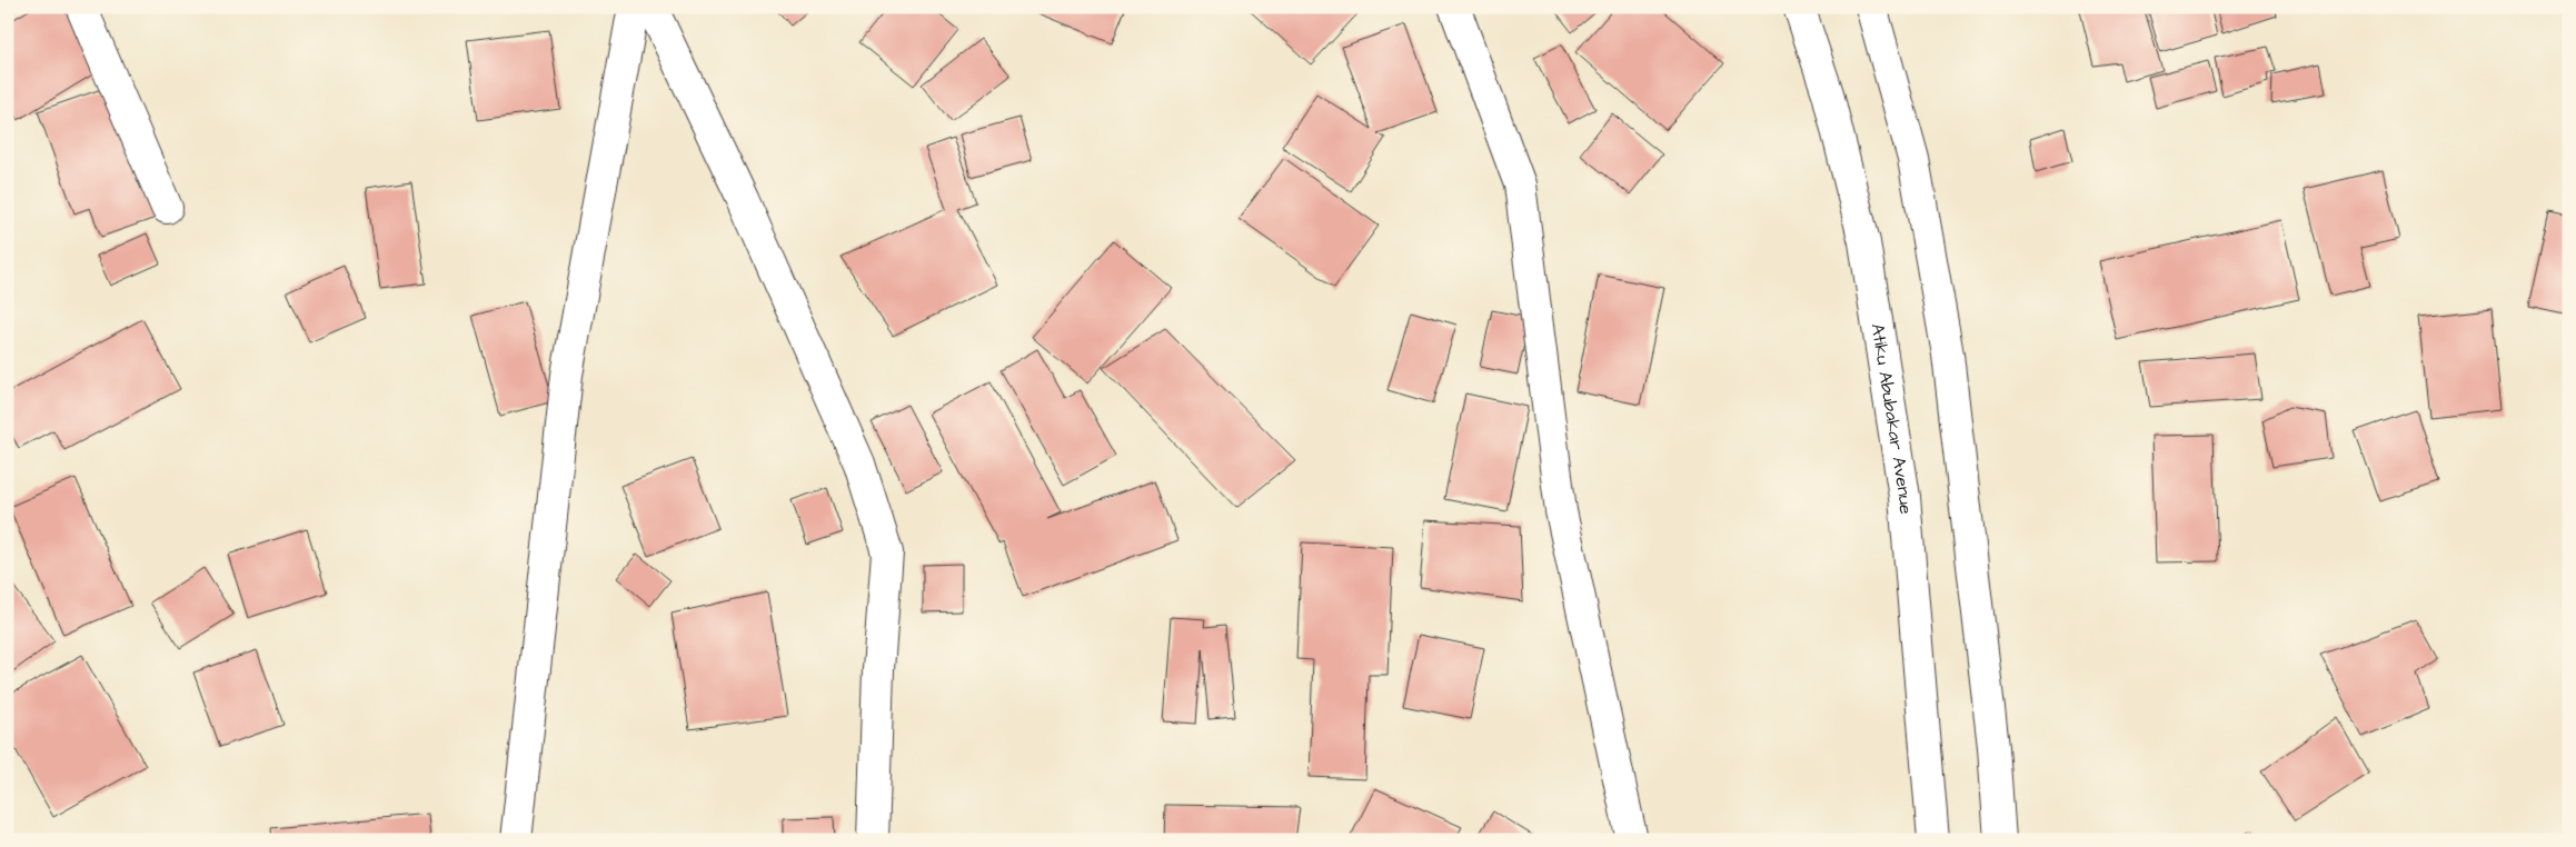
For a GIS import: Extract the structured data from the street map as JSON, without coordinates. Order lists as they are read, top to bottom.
{
  "streets": {
    "street": ["Atiku Abubakar Avenue"]
  }
}
